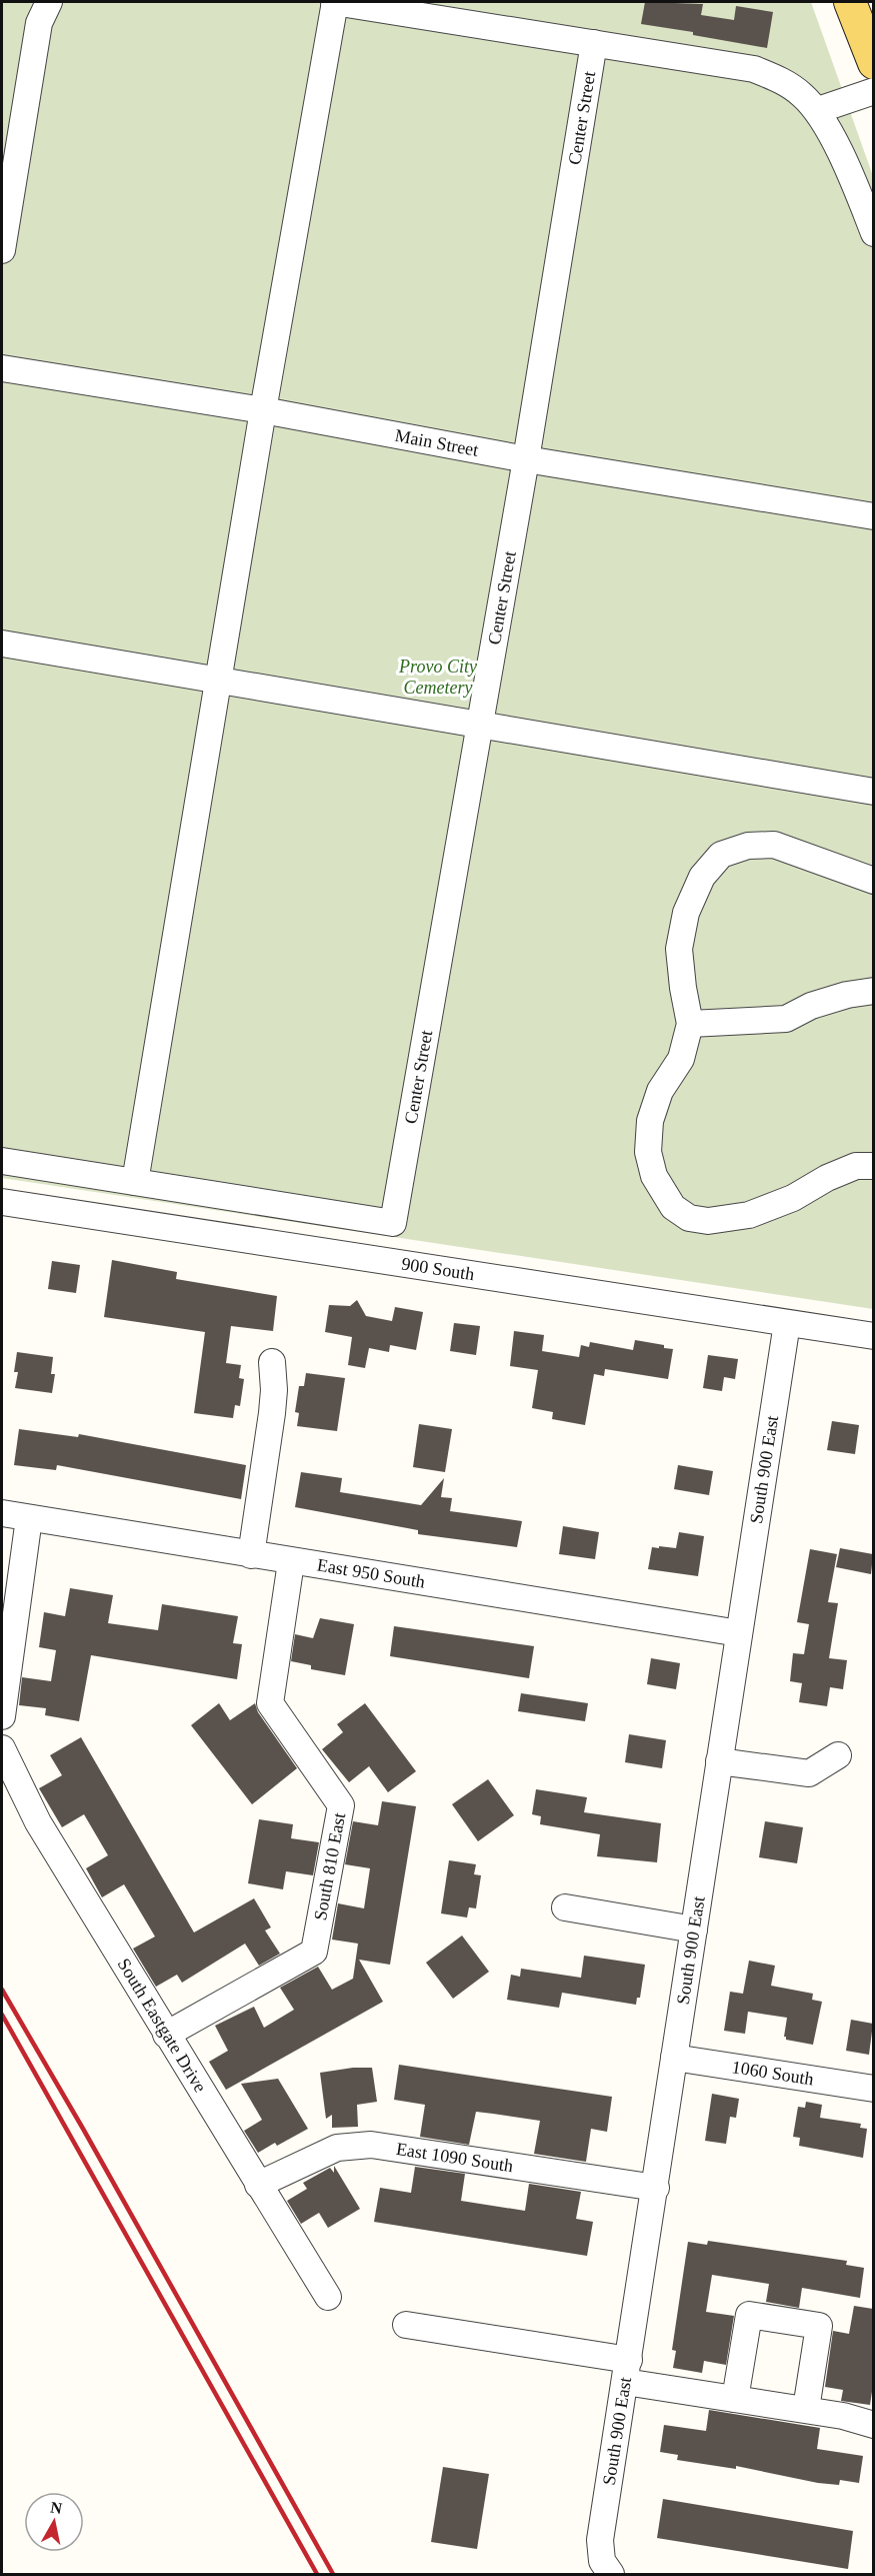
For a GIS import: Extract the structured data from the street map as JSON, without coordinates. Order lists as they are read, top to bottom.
{
  "streets": {
    "street": [
      "Center Street",
      "Main Street",
      "900 South",
      "South 900 East",
      "East 950 South",
      "South 810 East",
      "South Eastgate Drive",
      "1060 South",
      "East 1090 South"
    ]
  },
  "crossings": [
    ["Center Street", "Main Street"],
    ["900 South", "South 900 East"],
    ["South 900 East", "East 950 South"],
    ["South 900 East", "1060 South"],
    ["South 900 East", "East 1090 South"],
    ["East 950 South", "South 810 East"],
    ["South 810 East", "South Eastgate Drive"],
    ["South Eastgate Drive", "East 1090 South"]
  ],
  "parks": ["Provo City Cemetery"],
  "north": "top"
}
